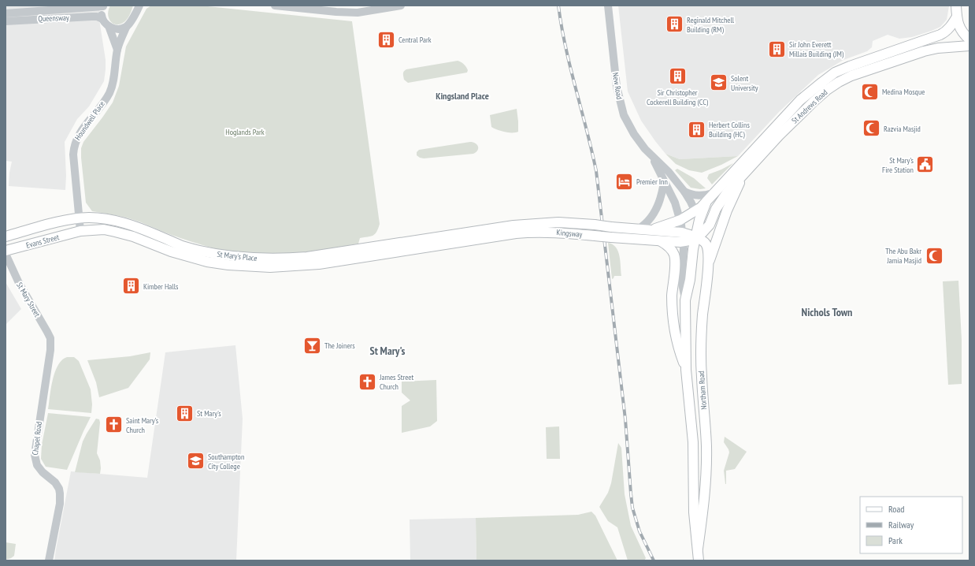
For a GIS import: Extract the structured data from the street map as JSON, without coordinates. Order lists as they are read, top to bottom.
{
  "streets": {
    "main road": [
      "St Andrews Road",
      "Kingsway",
      "Evans Street",
      "St Mary's Place",
      "Northam Road"
    ],
    "street": [
      "Queensway",
      "New Road",
      "Houndwell Place",
      "St Mary Street",
      "Chapel Road"
    ]
  },
  "crossings": [
    ["New Road", "St Andrews Road"],
    ["New Road", "Kingsway"],
    ["New Road", "Northam Road"],
    ["St Andrews Road", "Kingsway"],
    ["St Andrews Road", "Northam Road"],
    ["Houndwell Place", "Evans Street"],
    ["Houndwell Place", "St Mary's Place"],
    ["Kingsway", "St Mary's Place"],
    ["Kingsway", "Northam Road"],
    ["Evans Street", "St Mary's Place"],
    ["St Mary Street", "Chapel Road"]
  ],
  "districts": ["Kingsland Place", "Nichols Town", "St Mary's"],
  "parks": ["Hoglands Park"],
  "places": {
    "building": [
      "Reginald Mitchell Building (RM)",
      "Central Park",
      "Sir John Everett Millais Building (JM)",
      "Sir Christopher Cockerell Building (CC)",
      "Herbert Collins Building (HC)",
      "Kimber Halls",
      "St Mary's"
    ],
    "school or university": ["Solent University", "Southampton City College"],
    "mosque": ["Medina Mosque", "Razvia Masjid", "The Abu Bakr Jamia Masjid"],
    "public building": ["St Mary's Fire Station"],
    "hotel": ["Premier Inn"],
    "bar": ["The Joiners"],
    "church": ["James Street Church", "Saint Mary's Church"]
  },
  "legend": ["Road", "Railway", "Park"]
}
